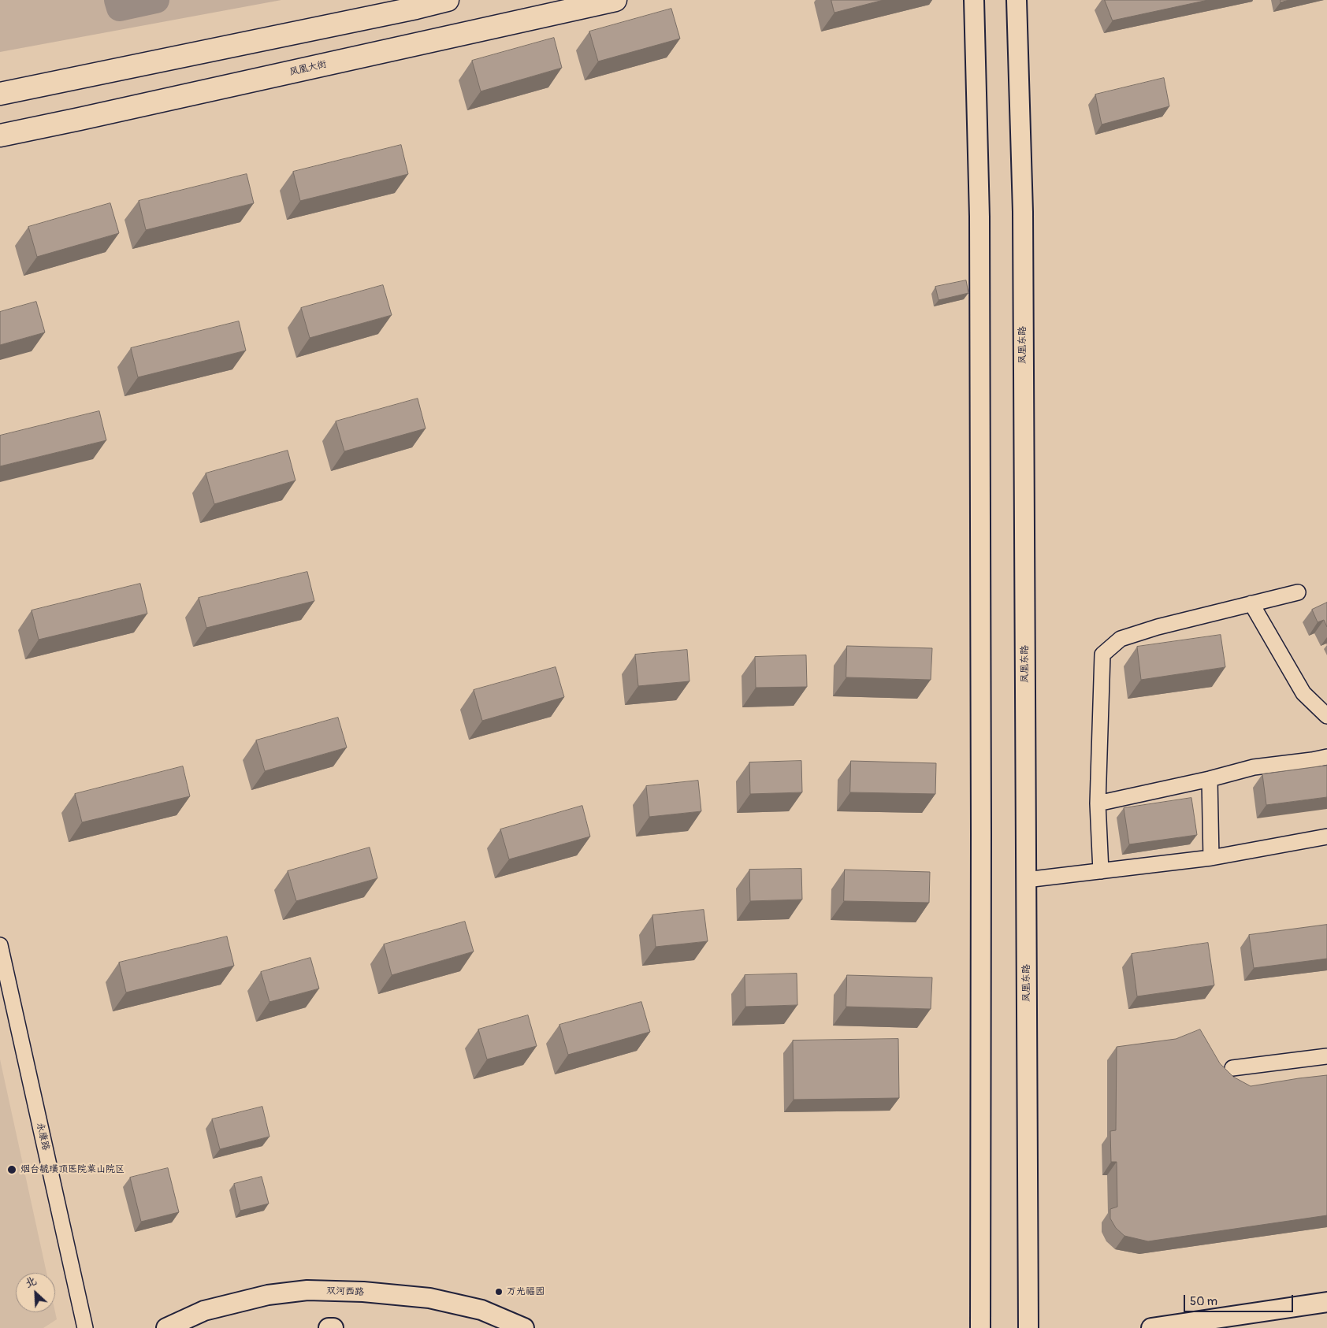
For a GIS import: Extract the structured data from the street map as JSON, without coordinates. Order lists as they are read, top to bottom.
{
  "streets": {
    "main road": ["凤凰大街"],
    "street": ["凤凰东路", "永康路", "双河西路"]
  },
  "places": ["烟台毓璜顶医院莱山院区", "万光福园"],
  "scale_bar": "50 m",
  "north": "top left"
}
